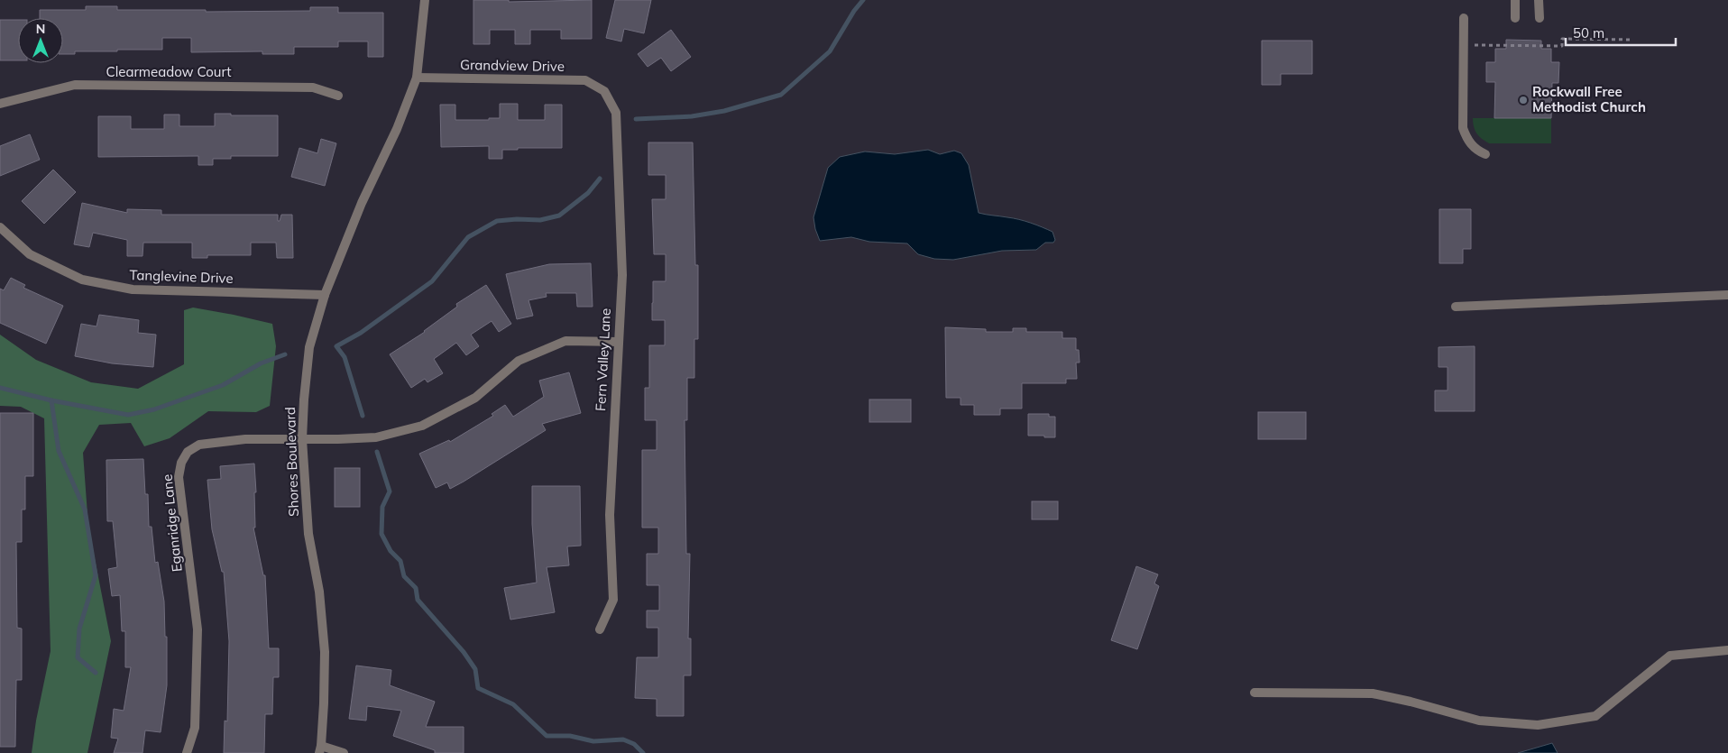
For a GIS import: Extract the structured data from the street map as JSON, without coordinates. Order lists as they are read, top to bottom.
{
  "streets": {
    "street": [
      "Grandview Drive",
      "Clearmeadow Court",
      "Tanglevine Drive",
      "Fern Valley Lane",
      "Shores Boulevard",
      "Eganridge Lane"
    ]
  },
  "crossings": [
    ["Grandview Drive", "Fern Valley Lane"],
    ["Grandview Drive", "Shores Boulevard"],
    ["Tanglevine Drive", "Shores Boulevard"],
    ["Fern Valley Lane", "Eganridge Lane"],
    ["Shores Boulevard", "Eganridge Lane"]
  ],
  "places": ["Rockwall Free Methodist Church"],
  "scale_bar": "50 m",
  "north": "top"
}
